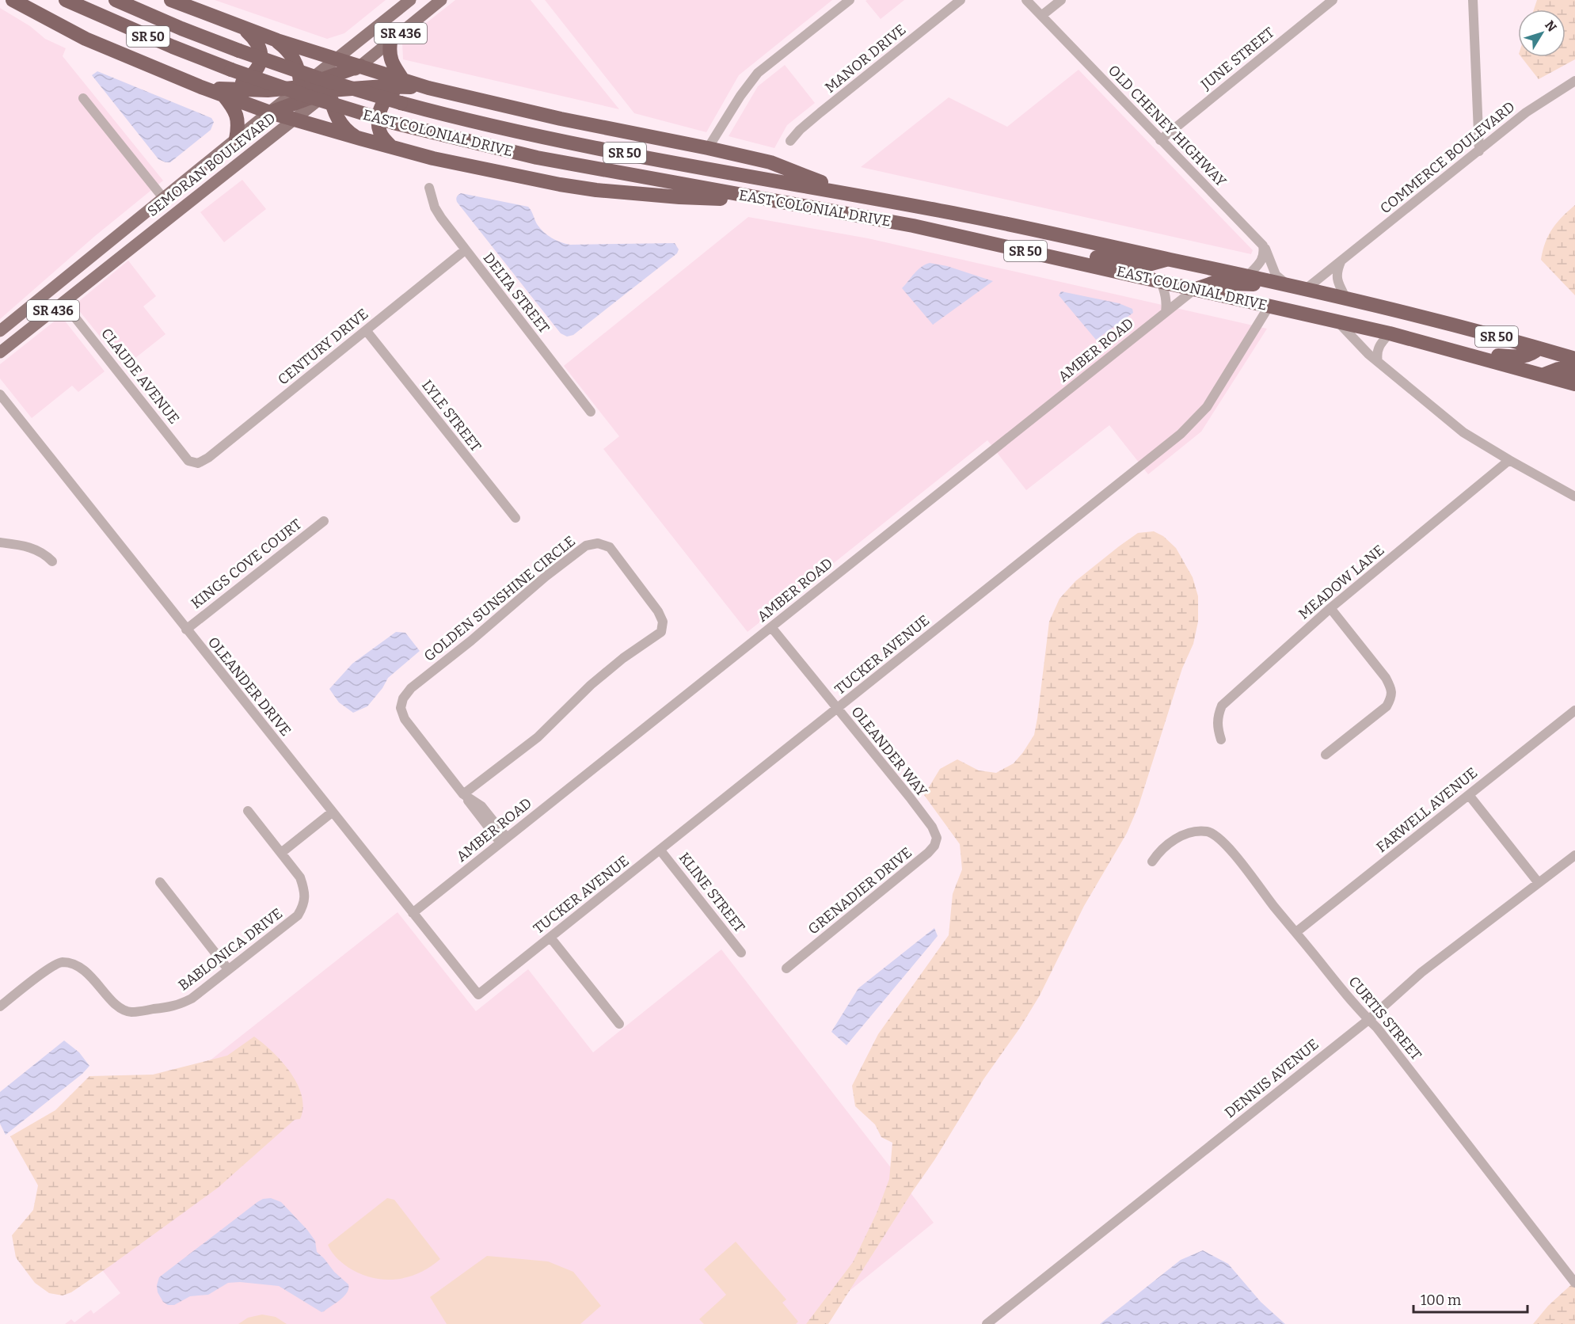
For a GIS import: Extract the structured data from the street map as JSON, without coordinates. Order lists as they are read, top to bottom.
{
  "streets": {
    "highway": ["SR 50", "EAST COLONIAL DRIVE"],
    "main road": ["SR 436", "SEMORAN BOULEVARD"],
    "street": [
      "MANOR DRIVE",
      "JUNE STREET",
      "OLD CHENEY HIGHWAY",
      "COMMERCE BOULEVARD",
      "DELTA STREET",
      "CENTURY DRIVE",
      "AMBER ROAD",
      "CLAUDE AVENUE",
      "LYLE STREET",
      "KINGS COVE COURT",
      "MEADOW LANE",
      "GOLDEN SUNSHINE CIRCLE",
      "TUCKER AVENUE",
      "OLEANDER DRIVE",
      "OLEANDER WAY",
      "FARWELL AVENUE",
      "GRENADIER DRIVE",
      "KLINE STREET",
      "BABLONICA DRIVE",
      "CURTIS STREET",
      "DENNIS AVENUE"
    ]
  },
  "crossings": [
    ["JUNE STREET", "OLD CHENEY HIGHWAY"],
    ["EAST COLONIAL DRIVE", "COMMERCE BOULEVARD"],
    ["EAST COLONIAL DRIVE", "AMBER ROAD"],
    ["EAST COLONIAL DRIVE", "TUCKER AVENUE"],
    ["SEMORAN BOULEVARD", "CLAUDE AVENUE"],
    ["DELTA STREET", "CENTURY DRIVE"],
    ["CENTURY DRIVE", "CLAUDE AVENUE"],
    ["CENTURY DRIVE", "LYLE STREET"],
    ["AMBER ROAD", "GOLDEN SUNSHINE CIRCLE"],
    ["AMBER ROAD", "OLEANDER DRIVE"],
    ["AMBER ROAD", "OLEANDER WAY"],
    ["KINGS COVE COURT", "OLEANDER DRIVE"],
    ["TUCKER AVENUE", "OLEANDER DRIVE"],
    ["TUCKER AVENUE", "OLEANDER WAY"],
    ["TUCKER AVENUE", "KLINE STREET"],
    ["OLEANDER WAY", "GRENADIER DRIVE"],
    ["FARWELL AVENUE", "CURTIS STREET"],
    ["CURTIS STREET", "DENNIS AVENUE"]
  ],
  "scale_bar": "100 m",
  "north": "top right"
}
